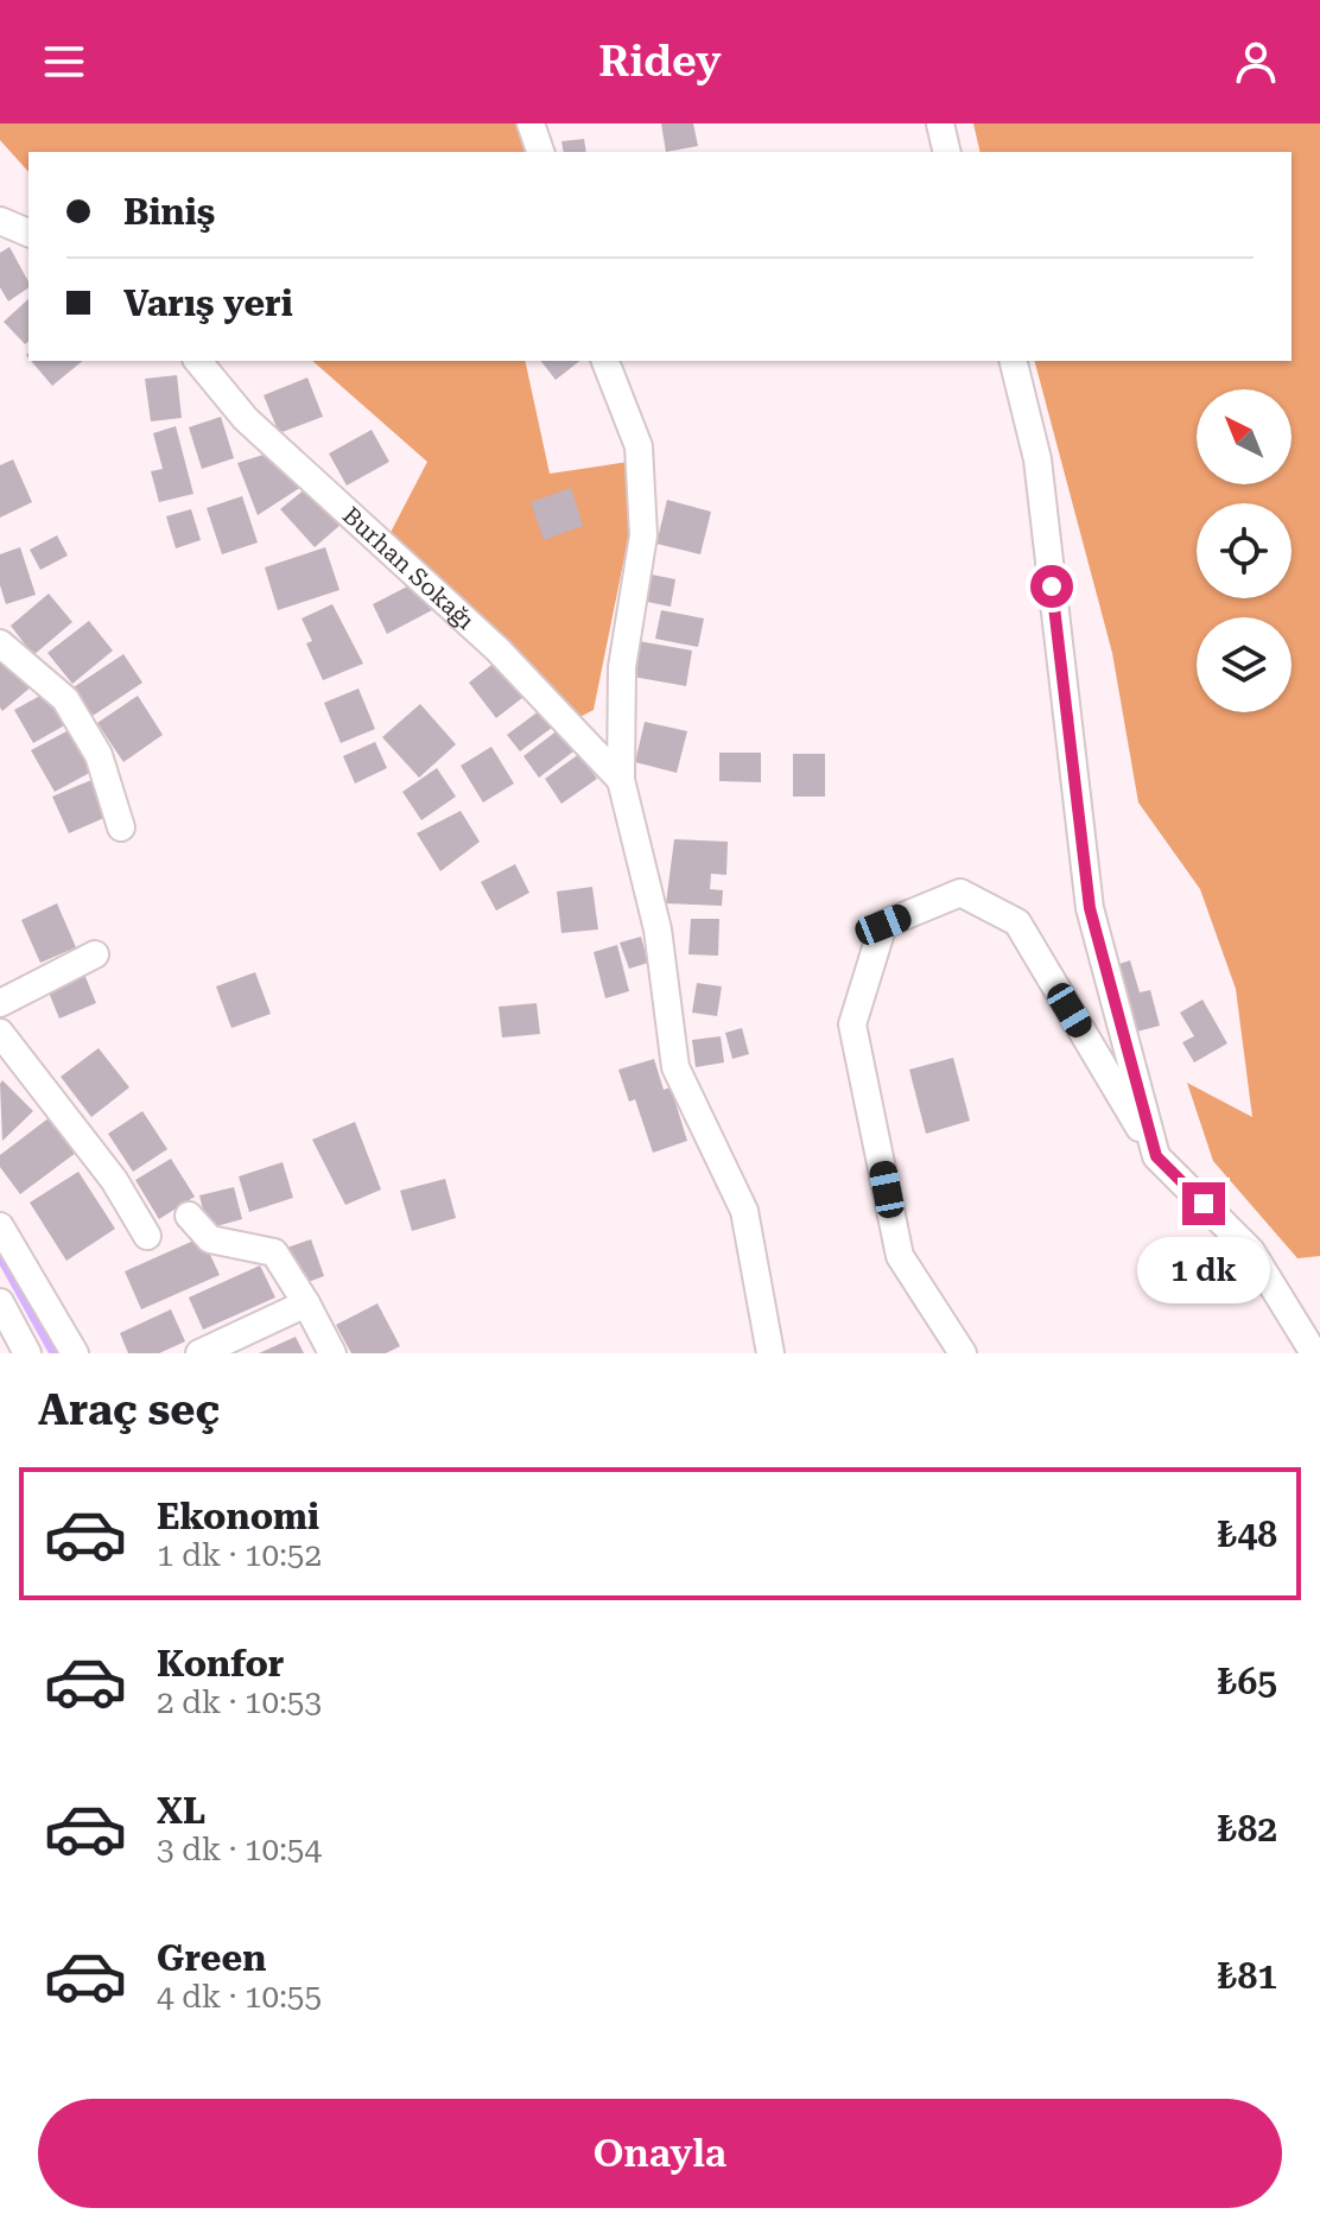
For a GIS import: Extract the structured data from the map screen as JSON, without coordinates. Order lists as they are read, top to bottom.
{
  "streets": {
    "street": ["Burhan Sokağı"]
  },
  "north": "top left",
  "page": {
    "header": "Ridey",
    "banner": ["Biniş", "Varış yeri"],
    "bubble": "1 dk",
    "heading": "Araç seç",
    "list": [
      {
        "name": "Ekonomi",
        "note": "1 dk · 10:52",
        "value": "₺48"
      },
      {
        "name": "Konfor",
        "note": "2 dk · 10:53",
        "value": "₺65"
      },
      {
        "name": "XL",
        "note": "3 dk · 10:54",
        "value": "₺82"
      },
      {
        "name": "Green",
        "note": "4 dk · 10:55",
        "value": "₺81"
      }
    ],
    "buttons": "Onayla"
  }
}
